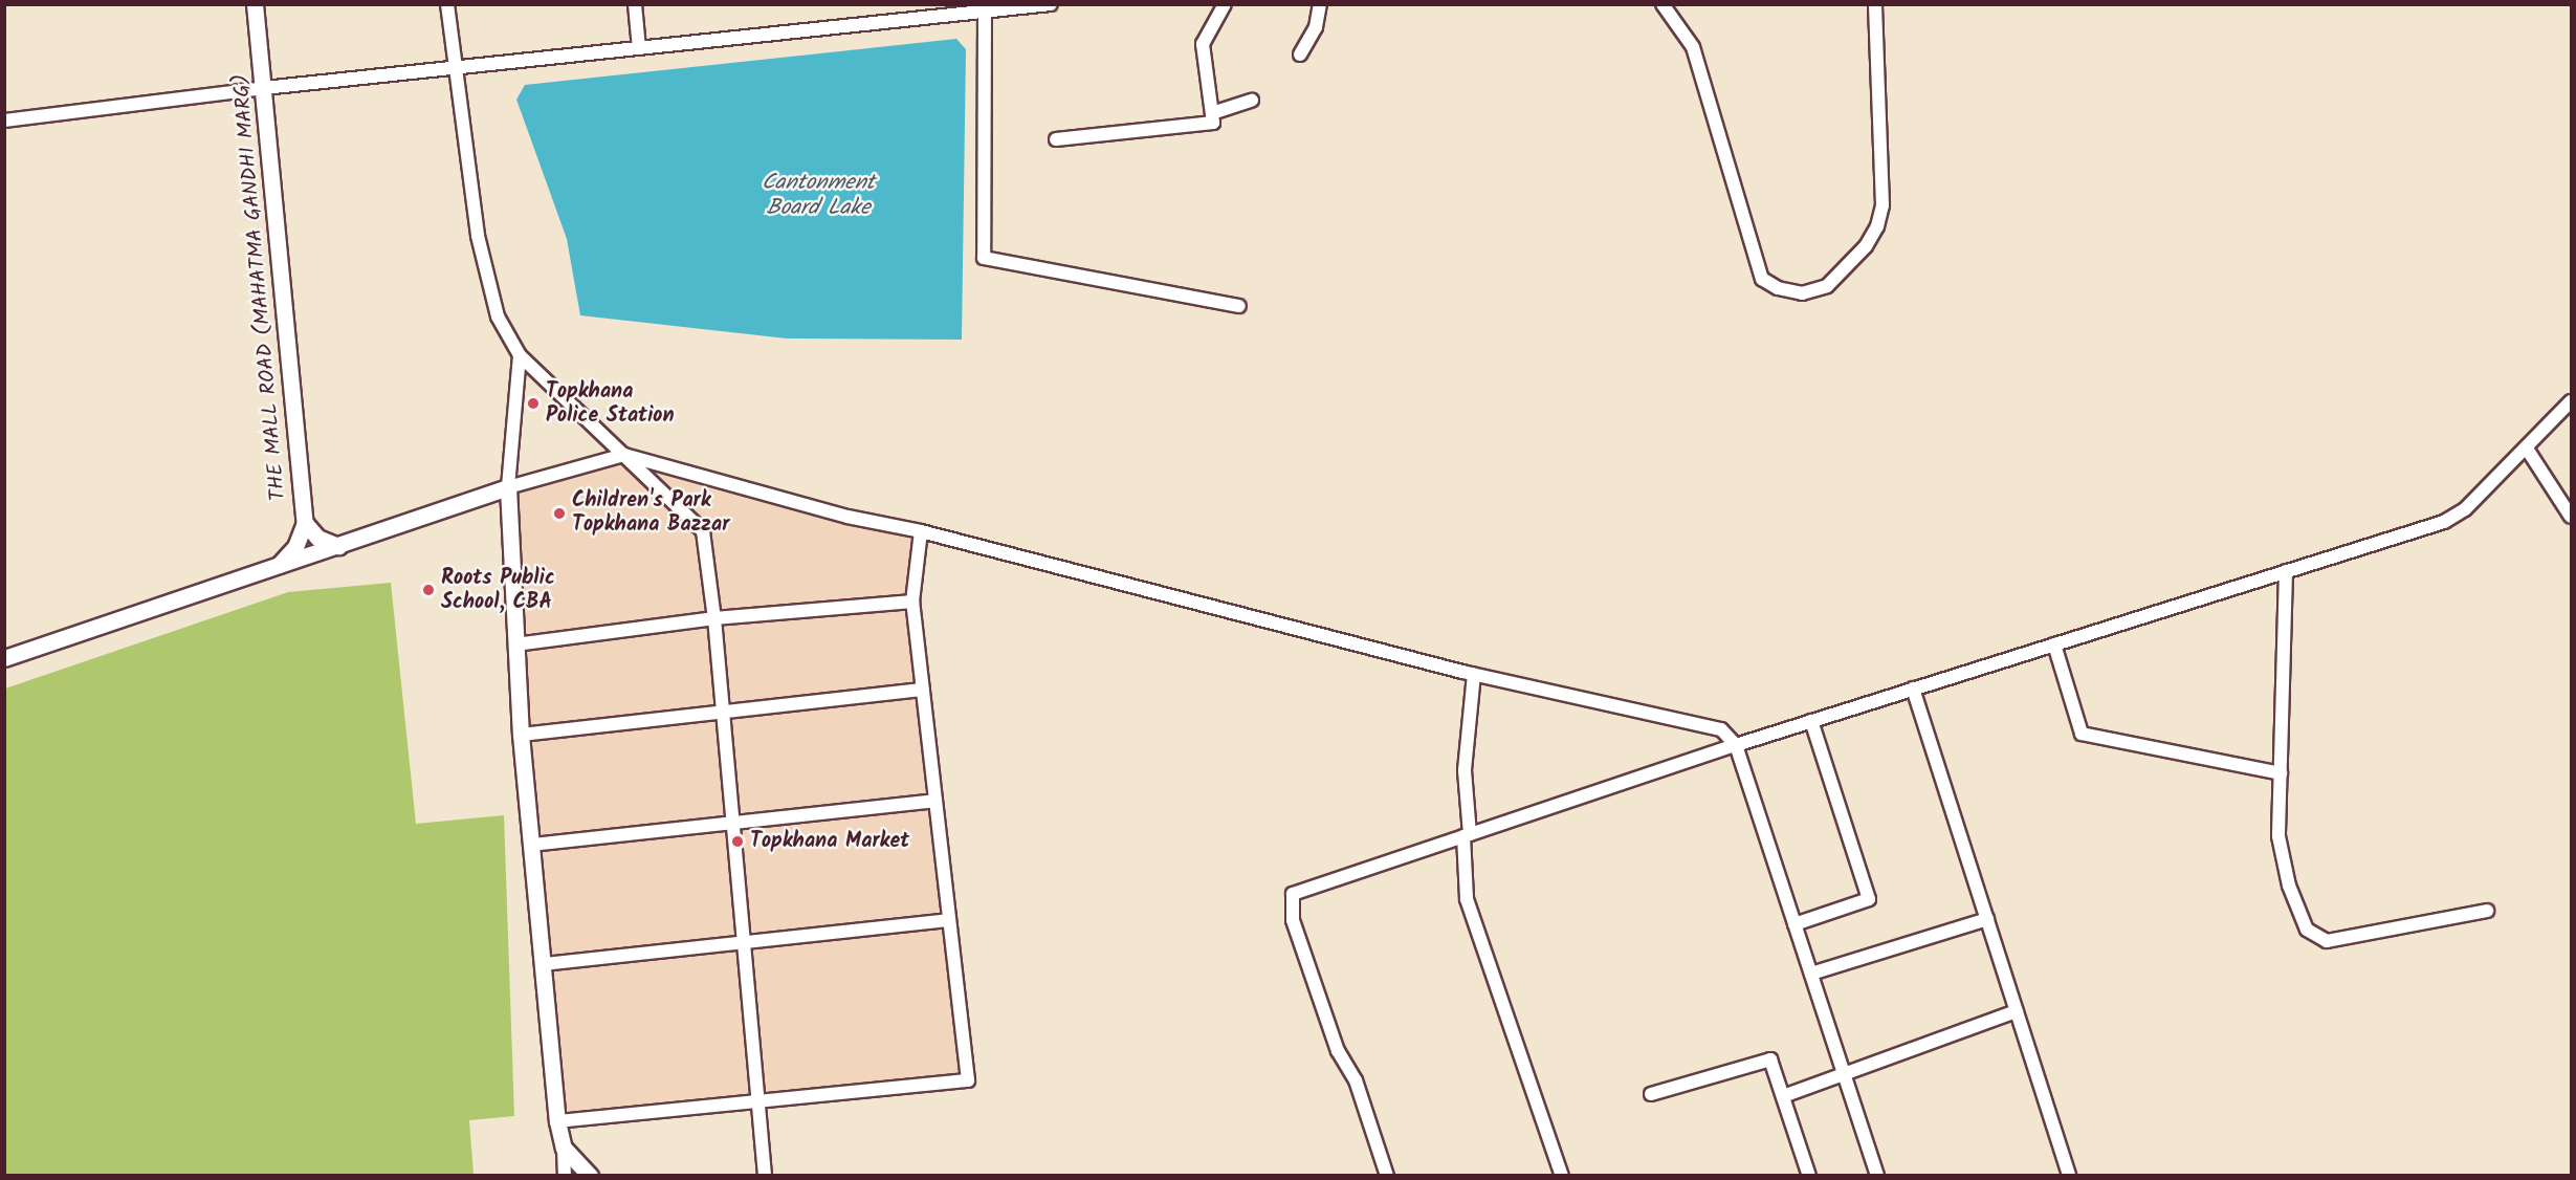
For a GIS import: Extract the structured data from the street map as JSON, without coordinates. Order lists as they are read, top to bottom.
{
  "streets": {
    "street": ["THE MALL ROAD (MAHATMA GANDHI MARG)"]
  },
  "water": ["Cantonment Board Lake"],
  "places": [
    "Topkhana Police Station",
    "Children's Park Topkhana Bazzar",
    "Roots Public School, CBA",
    "Topkhana Market"
  ]
}
